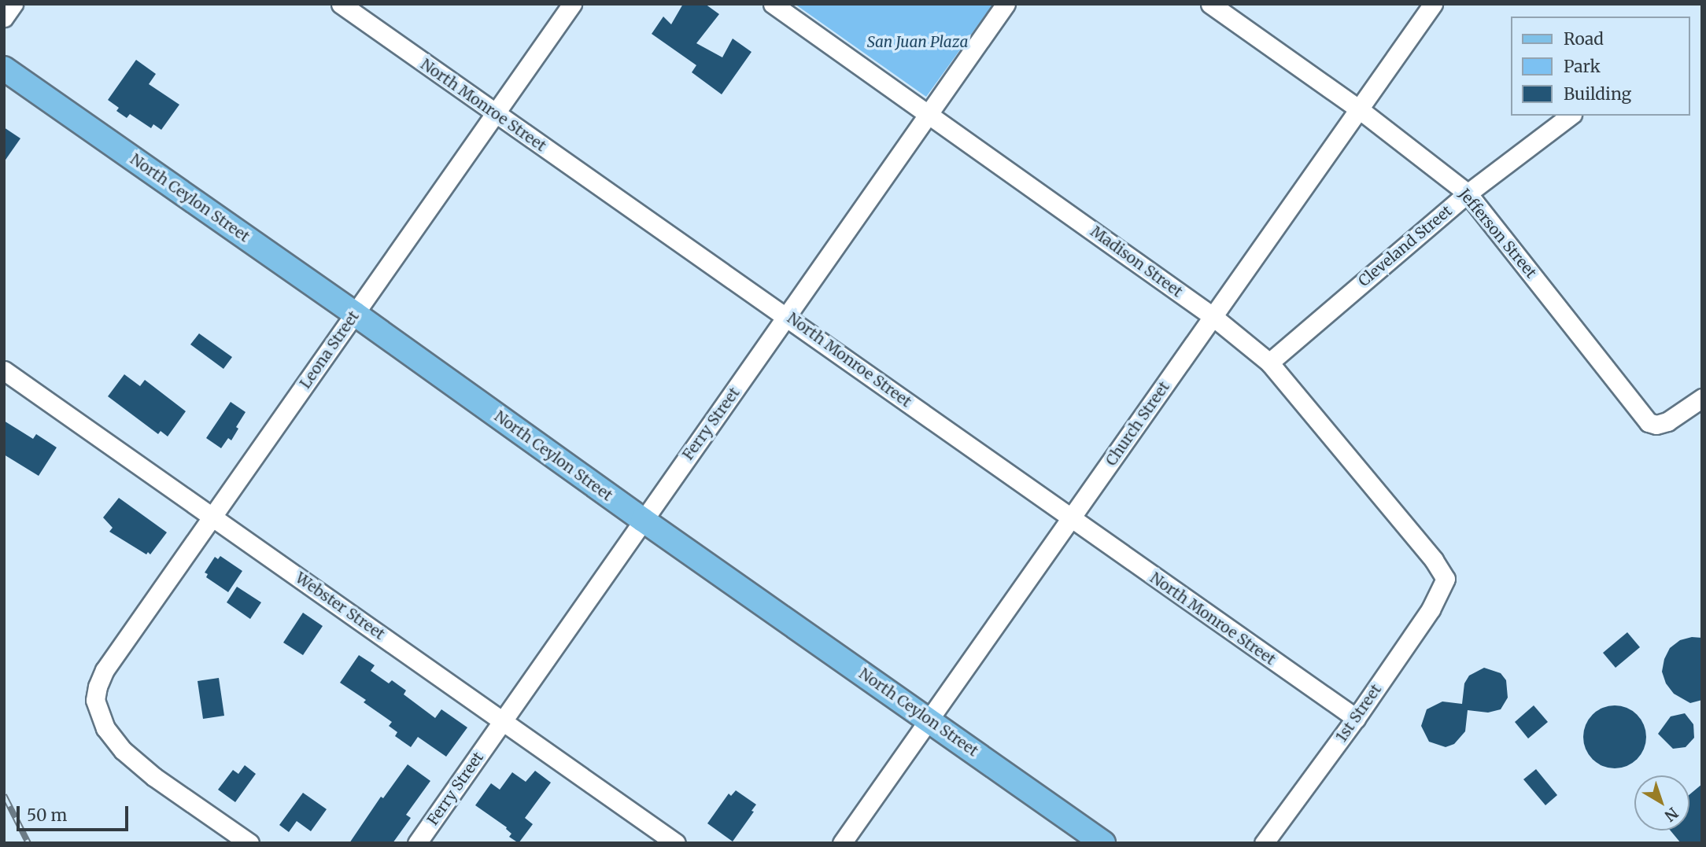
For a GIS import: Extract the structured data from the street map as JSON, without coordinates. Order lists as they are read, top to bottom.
{
  "streets": {
    "main road": ["North Ceylon Street"],
    "street": [
      "North Monroe Street",
      "Jefferson Street",
      "Cleveland Street",
      "Madison Street",
      "Leona Street",
      "Ferry Street",
      "Church Street",
      "Webster Street",
      "1st Street"
    ]
  },
  "crossings": [
    ["North Monroe Street", "Leona Street"],
    ["North Monroe Street", "Ferry Street"],
    ["North Monroe Street", "Church Street"],
    ["North Monroe Street", "1st Street"],
    ["North Ceylon Street", "Leona Street"],
    ["North Ceylon Street", "Ferry Street"],
    ["North Ceylon Street", "Church Street"],
    ["Jefferson Street", "Cleveland Street"],
    ["Jefferson Street", "Church Street"],
    ["Cleveland Street", "Madison Street"],
    ["Madison Street", "Ferry Street"],
    ["Madison Street", "Church Street"],
    ["Madison Street", "1st Street"],
    ["Leona Street", "Webster Street"],
    ["Ferry Street", "Webster Street"]
  ],
  "parks": ["San Juan Plaza"],
  "legend": ["Road", "Park", "Building"],
  "scale_bar": "50 m",
  "north": "bottom right"
}
